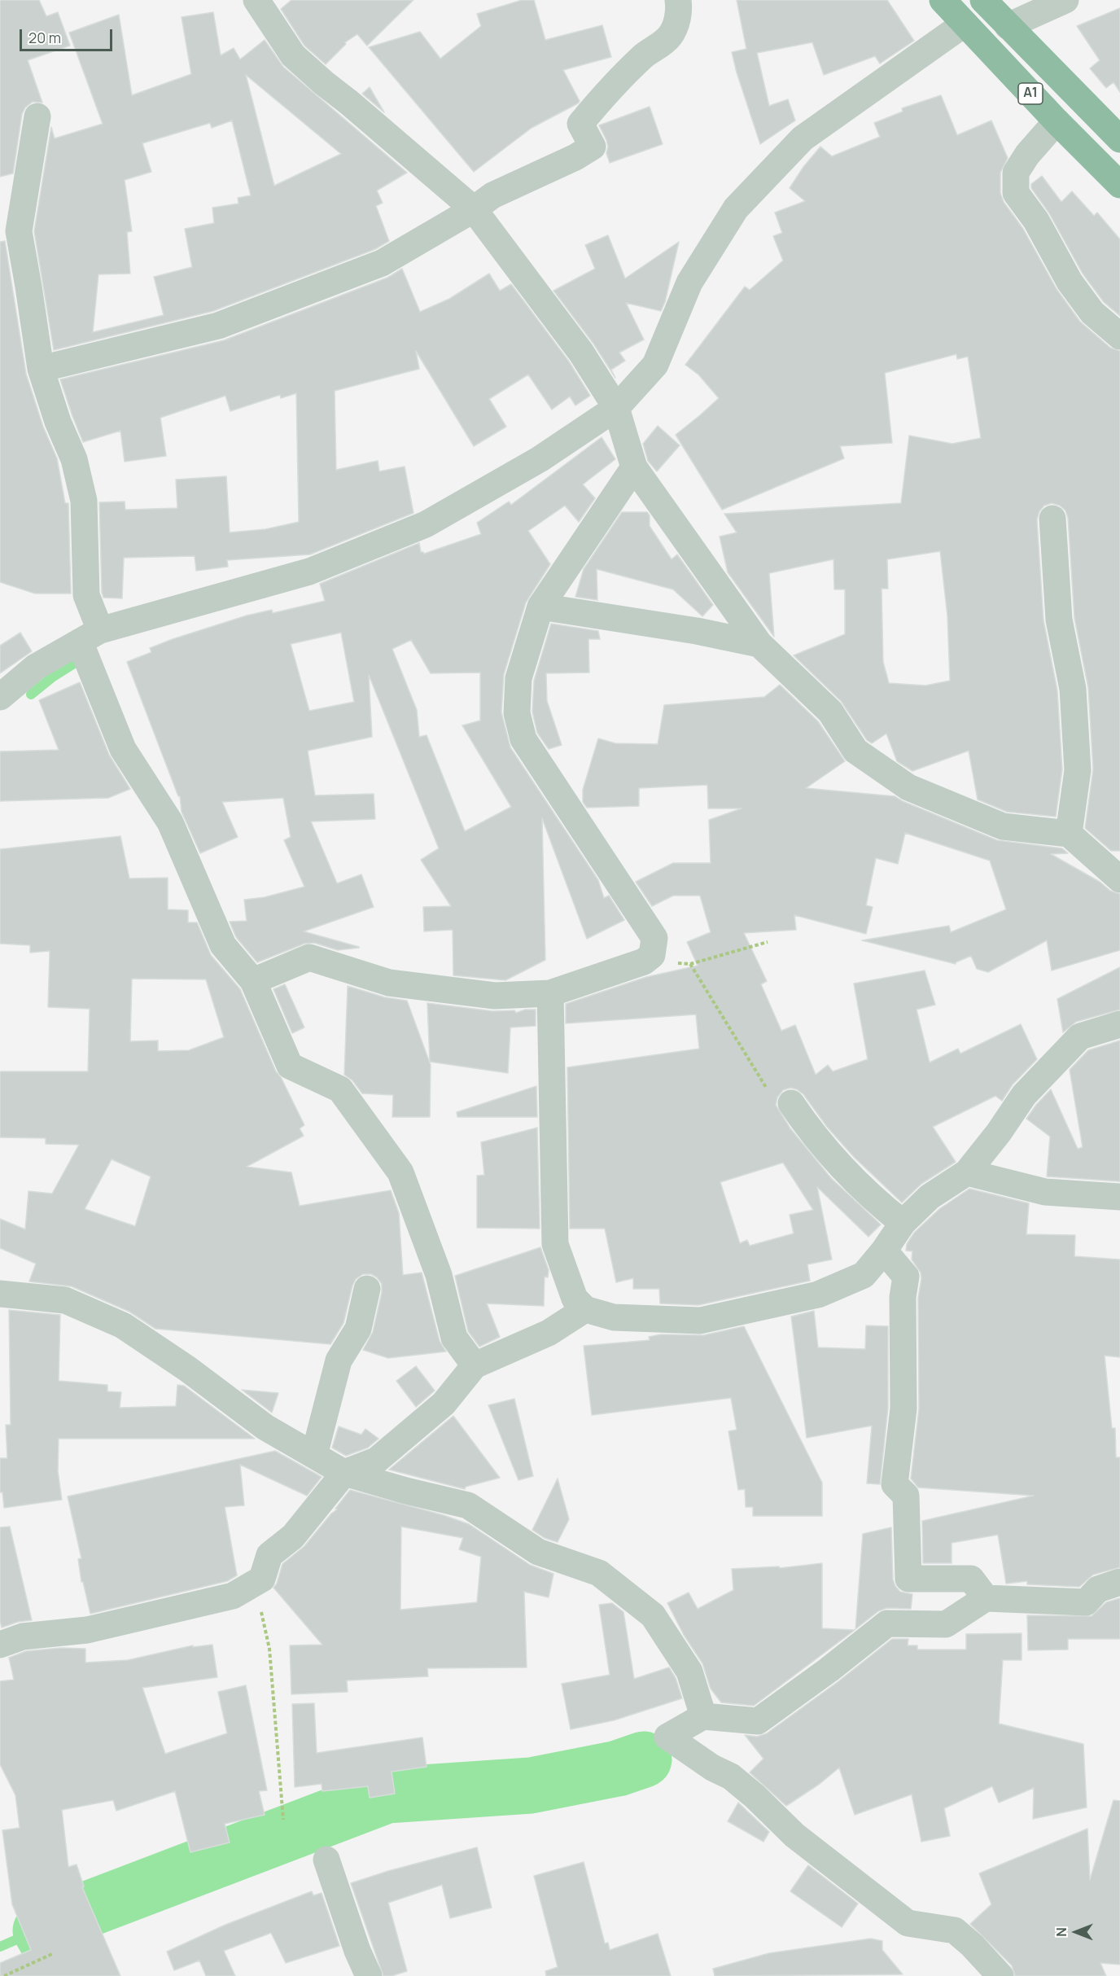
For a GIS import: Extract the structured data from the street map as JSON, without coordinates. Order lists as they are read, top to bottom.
{
  "streets": {
    "highway": ["A1"]
  },
  "scale_bar": "20 m",
  "north": "left"
}
